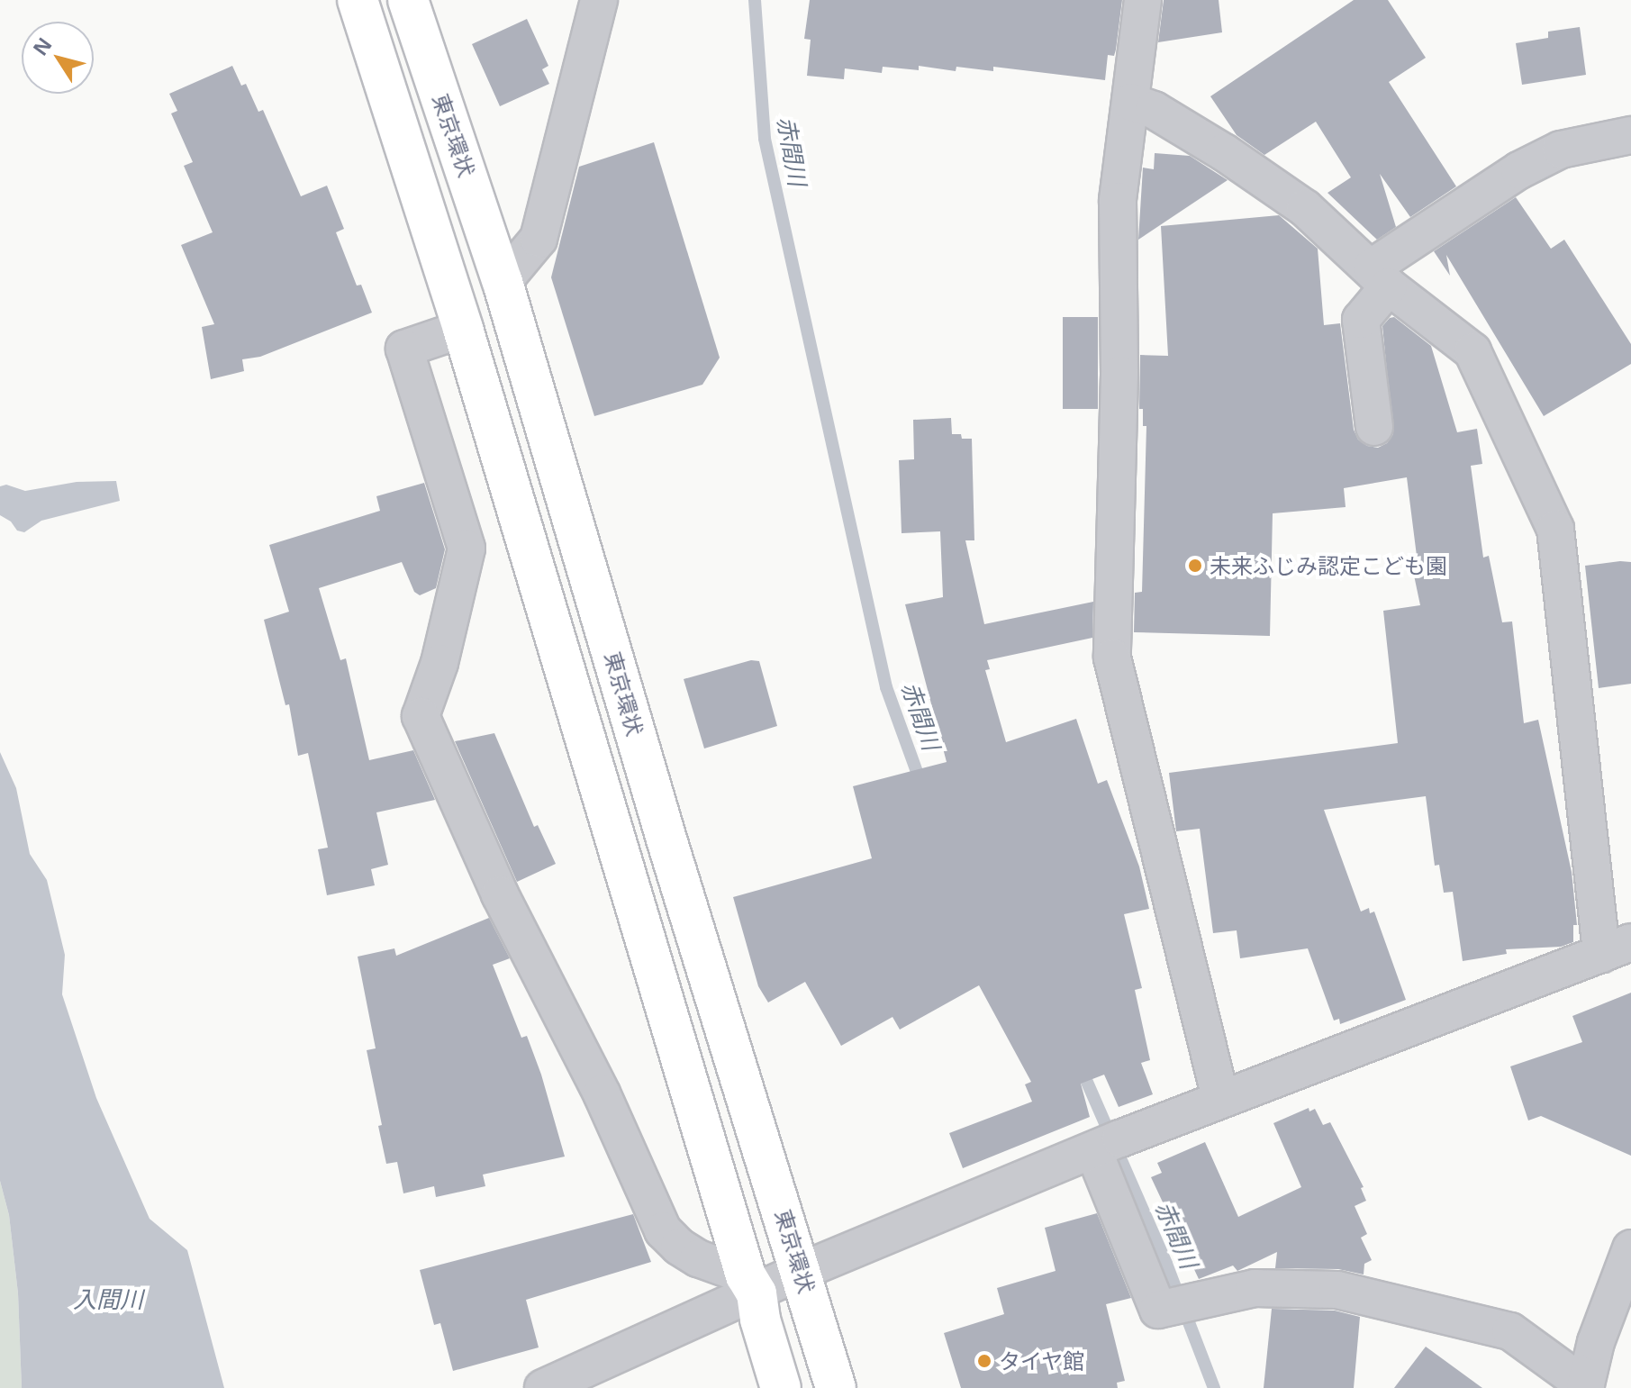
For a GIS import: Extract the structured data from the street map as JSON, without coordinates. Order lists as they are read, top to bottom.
{
  "streets": {
    "highway": ["東京環状"]
  },
  "water": ["赤間川", "入間川"],
  "places": ["未来ふじみ認定こども園", "タイヤ館"],
  "north": "top left"
}
